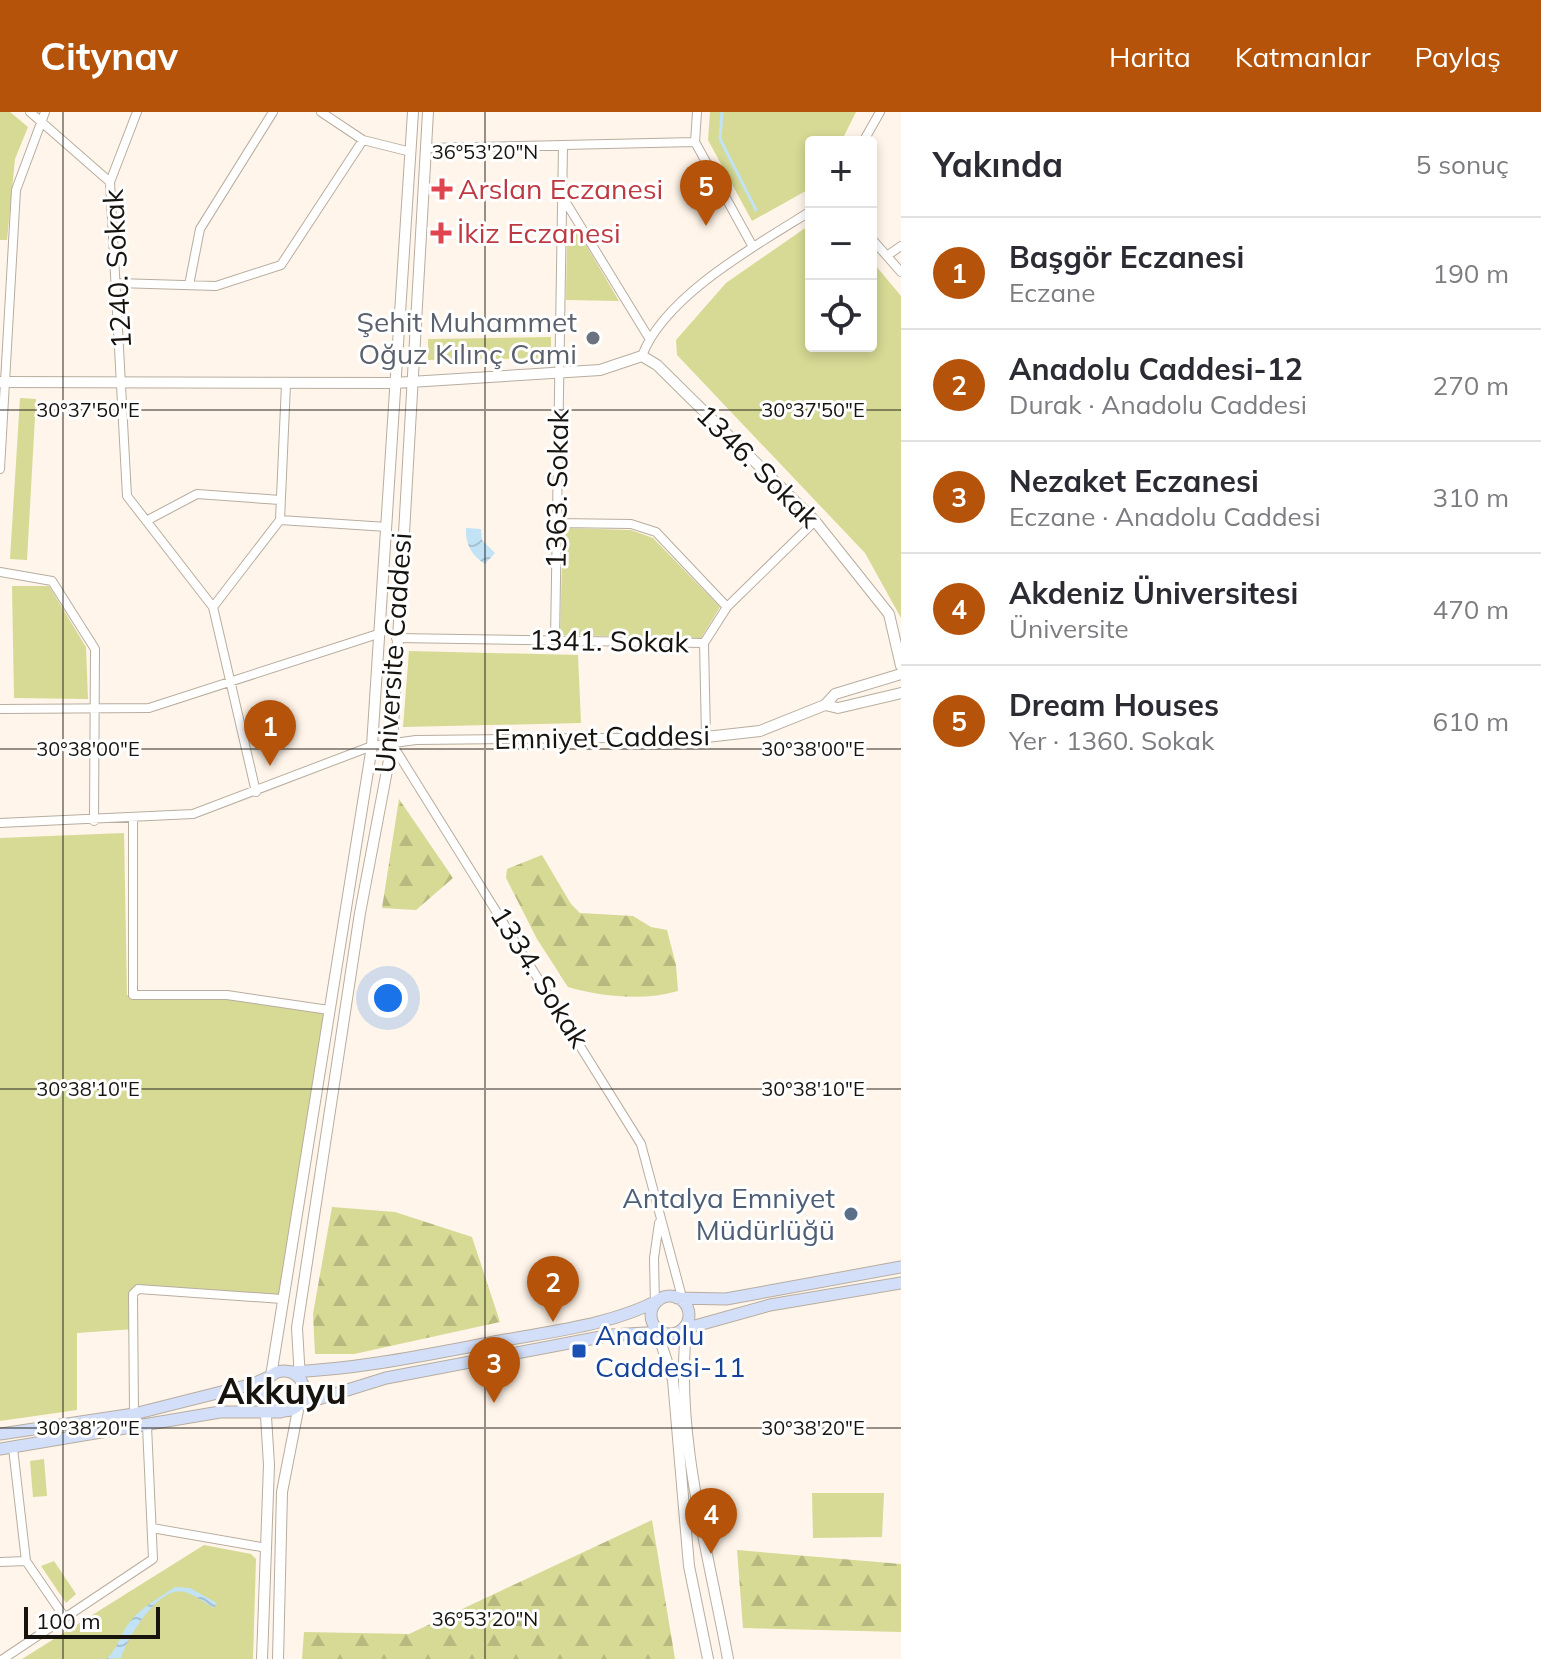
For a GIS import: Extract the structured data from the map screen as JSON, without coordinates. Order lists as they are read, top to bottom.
{
  "streets": {
    "street": [
      "1240. Sokak",
      "1346. Sokak",
      "1363. Sokak",
      "1341. Sokak",
      "Universite Caddesi",
      "Emniyet Caddesi",
      "1334. Sokak"
    ]
  },
  "crossings": [
    ["1346. Sokak", "1341. Sokak"],
    ["1363. Sokak", "1341. Sokak"],
    ["1341. Sokak", "Universite Caddesi"],
    ["Universite Caddesi", "Emniyet Caddesi"],
    ["Universite Caddesi", "1334. Sokak"],
    ["Emniyet Caddesi", "1334. Sokak"]
  ],
  "districts": ["Akkuyu"],
  "places": {
    "health": ["Arslan Eczanesi", "İkiz Eczanesi"],
    "other": ["Şehit Muhammet Oğuz Kılınç Cami", "Antalya Emniyet Müdürlüğü"],
    "transit": ["Anadolu Caddesi-11"]
  },
  "scale_bar": "100 m",
  "page": {
    "header": "Citynav",
    "nav": ["Harita", "Katmanlar", "Paylaş"],
    "heading": ["Yakında", "5 sonuç"],
    "map_buttons": ["+", "−"],
    "pins": [
      "5",
      "1",
      "2",
      "3",
      "4"
    ],
    "list": [
      {
        "mark": "1",
        "name": "Başgör Eczanesi",
        "note": "Eczane",
        "value": "190 m"
      },
      {
        "mark": "2",
        "name": "Anadolu Caddesi-12",
        "note": "Durak · Anadolu Caddesi",
        "value": "270 m"
      },
      {
        "mark": "3",
        "name": "Nezaket Eczanesi",
        "note": "Eczane · Anadolu Caddesi",
        "value": "310 m"
      },
      {
        "mark": "4",
        "name": "Akdeniz Üniversitesi",
        "note": "Üniversite",
        "value": "470 m"
      },
      {
        "mark": "5",
        "name": "Dream Houses",
        "note": "Yer · 1360. Sokak",
        "value": "610 m"
      }
    ],
    "scale": "100 m"
  },
  "coordinates": [
    "36°53'20\"N",
    "30°37'50\"E",
    "30°38'00\"E",
    "30°38'10\"E",
    "30°38'20\"E"
  ]
}
